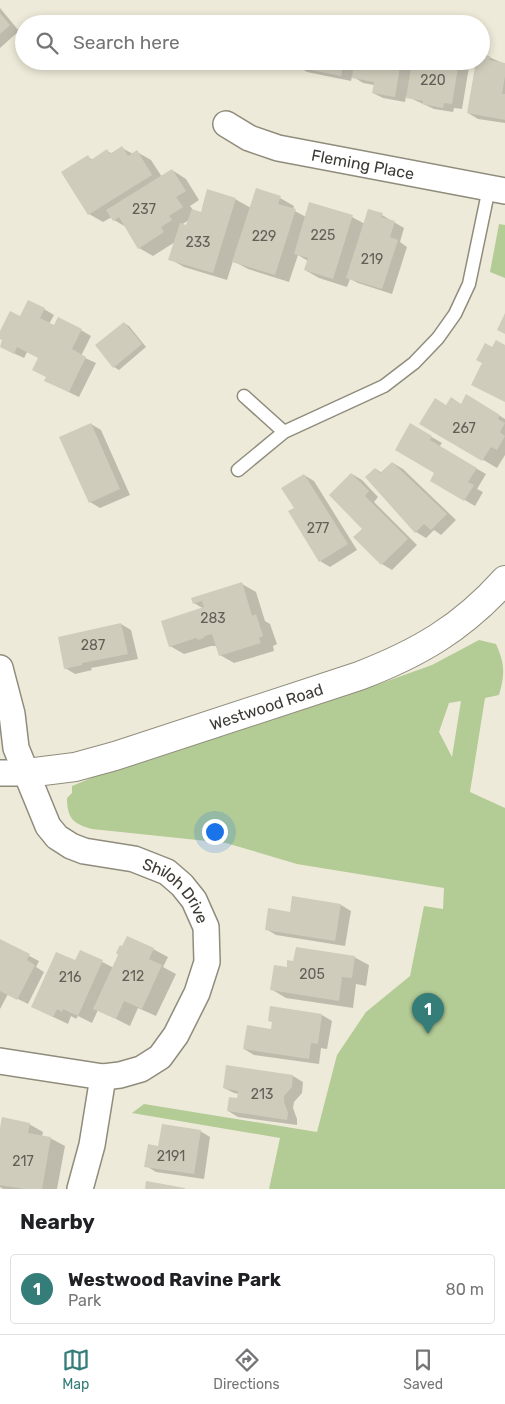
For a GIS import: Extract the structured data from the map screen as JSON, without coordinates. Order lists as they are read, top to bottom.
{
  "streets": {
    "street": ["Fleming Place", "Westwood Road", "Shiloh Drive"]
  },
  "crossings": [
    ["Westwood Road", "Shiloh Drive"]
  ],
  "house_numbers": [
    "220",
    "237",
    "225",
    "229",
    "233",
    "219",
    "267",
    "277",
    "283",
    "287",
    "205",
    "212",
    "216",
    "213",
    "2191",
    "217"
  ],
  "page": {
    "search": "Search here",
    "pins": "1",
    "heading": "Nearby",
    "list": [
      {
        "mark": "1",
        "name": "Westwood Ravine Park",
        "note": "Park",
        "value": "80 m"
      }
    ],
    "nav": ["Map", "Directions", "Saved"]
  }
}
